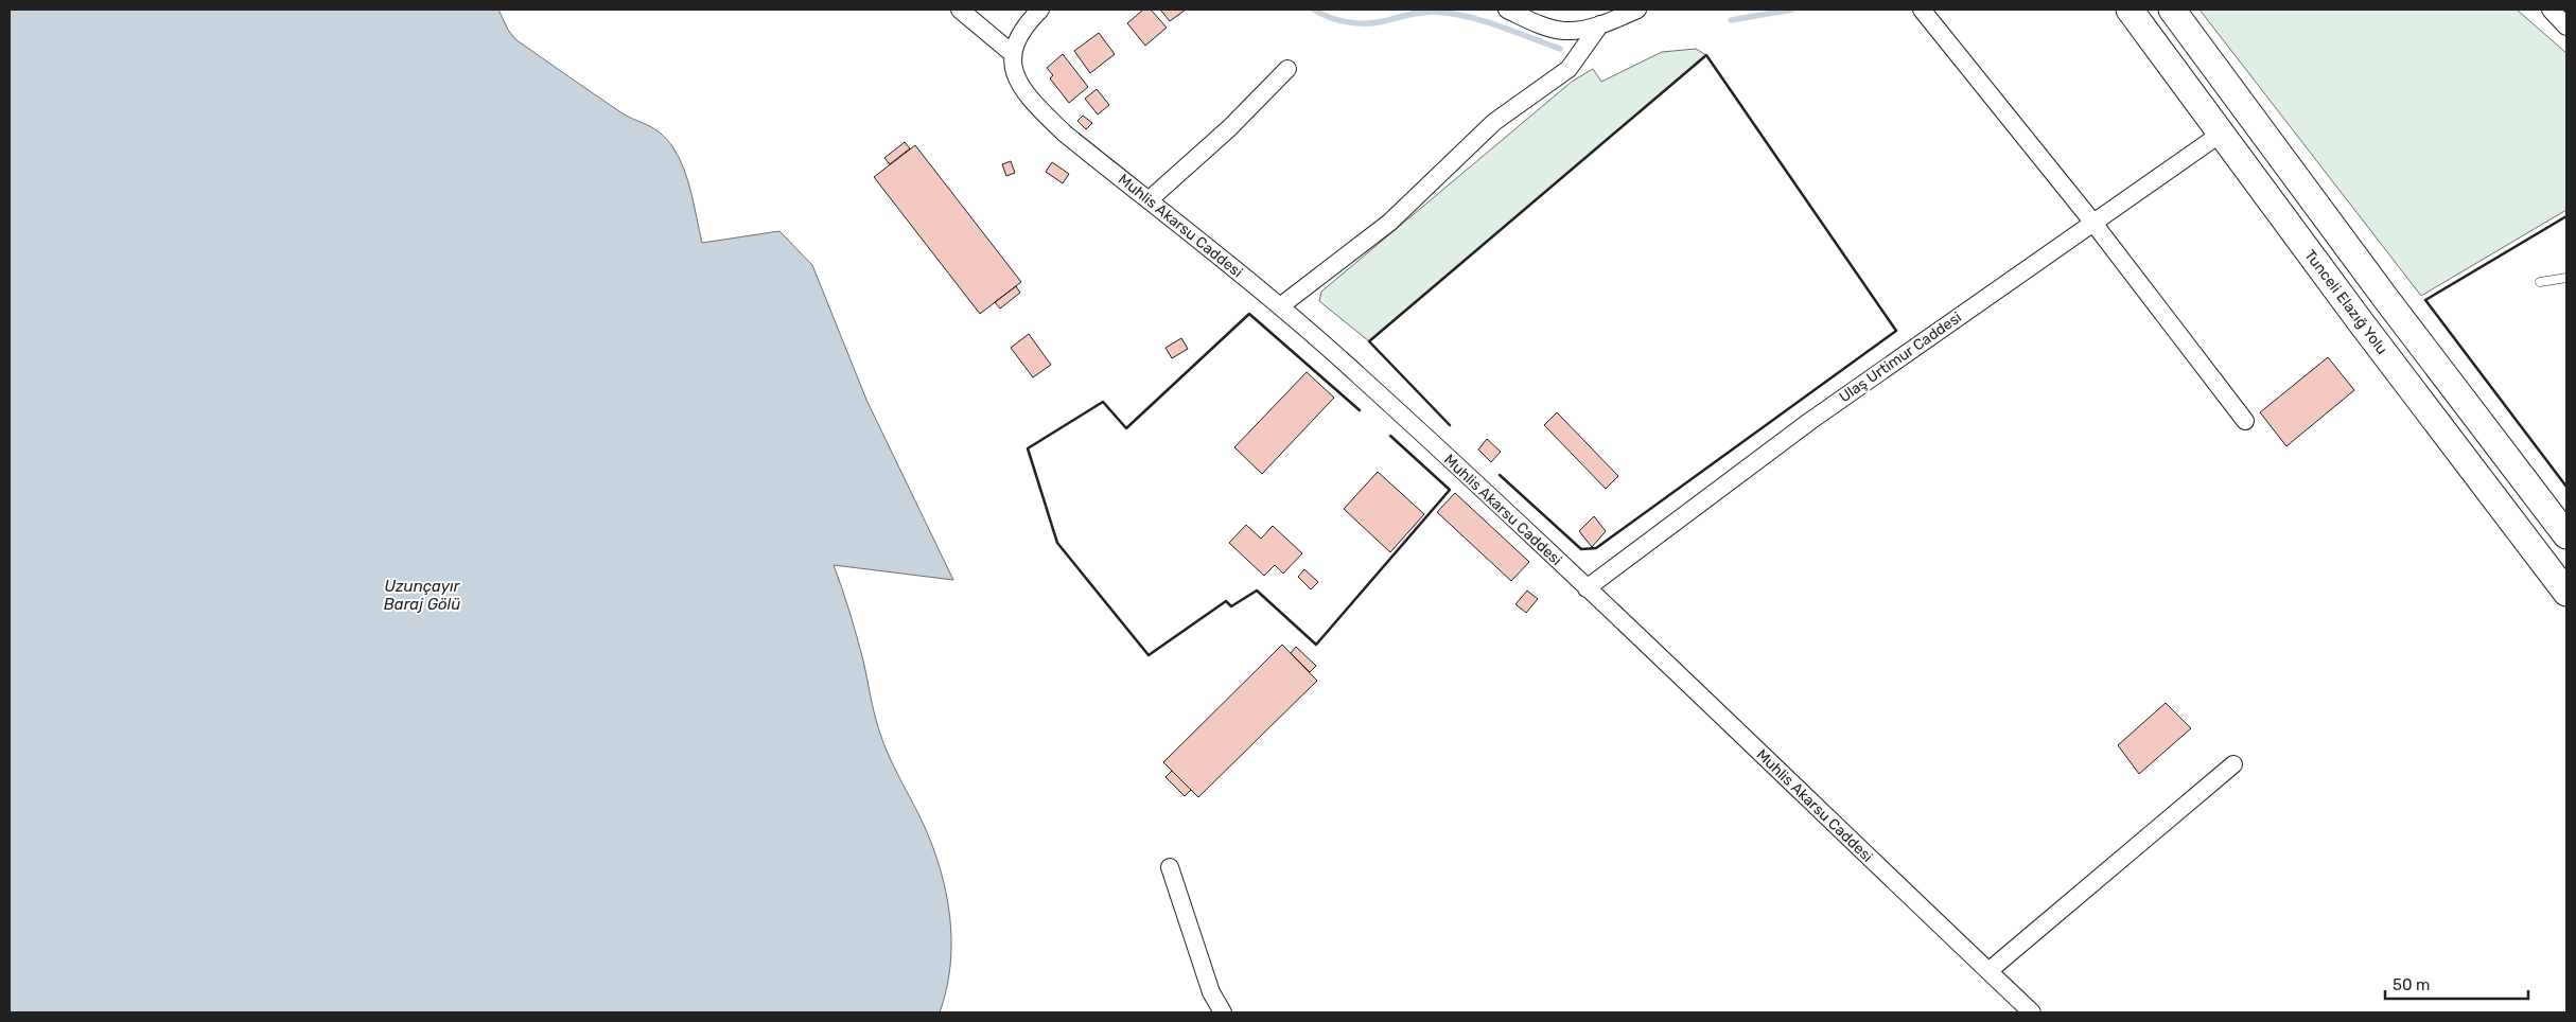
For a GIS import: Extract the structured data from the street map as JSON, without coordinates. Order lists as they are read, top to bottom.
{
  "streets": {
    "main road": ["Tunceli Elazığ Yolu"],
    "street": ["Muhlis Akarsu Caddesi", "Ulaş Urtimur Caddesi"]
  },
  "crossings": [
    ["Muhlis Akarsu Caddesi", "Ulaş Urtimur Caddesi"],
    ["Tunceli Elazığ Yolu", "Ulaş Urtimur Caddesi"]
  ],
  "water": ["Uzunçayır Baraj Gölü"],
  "scale_bar": "50 m"
}
